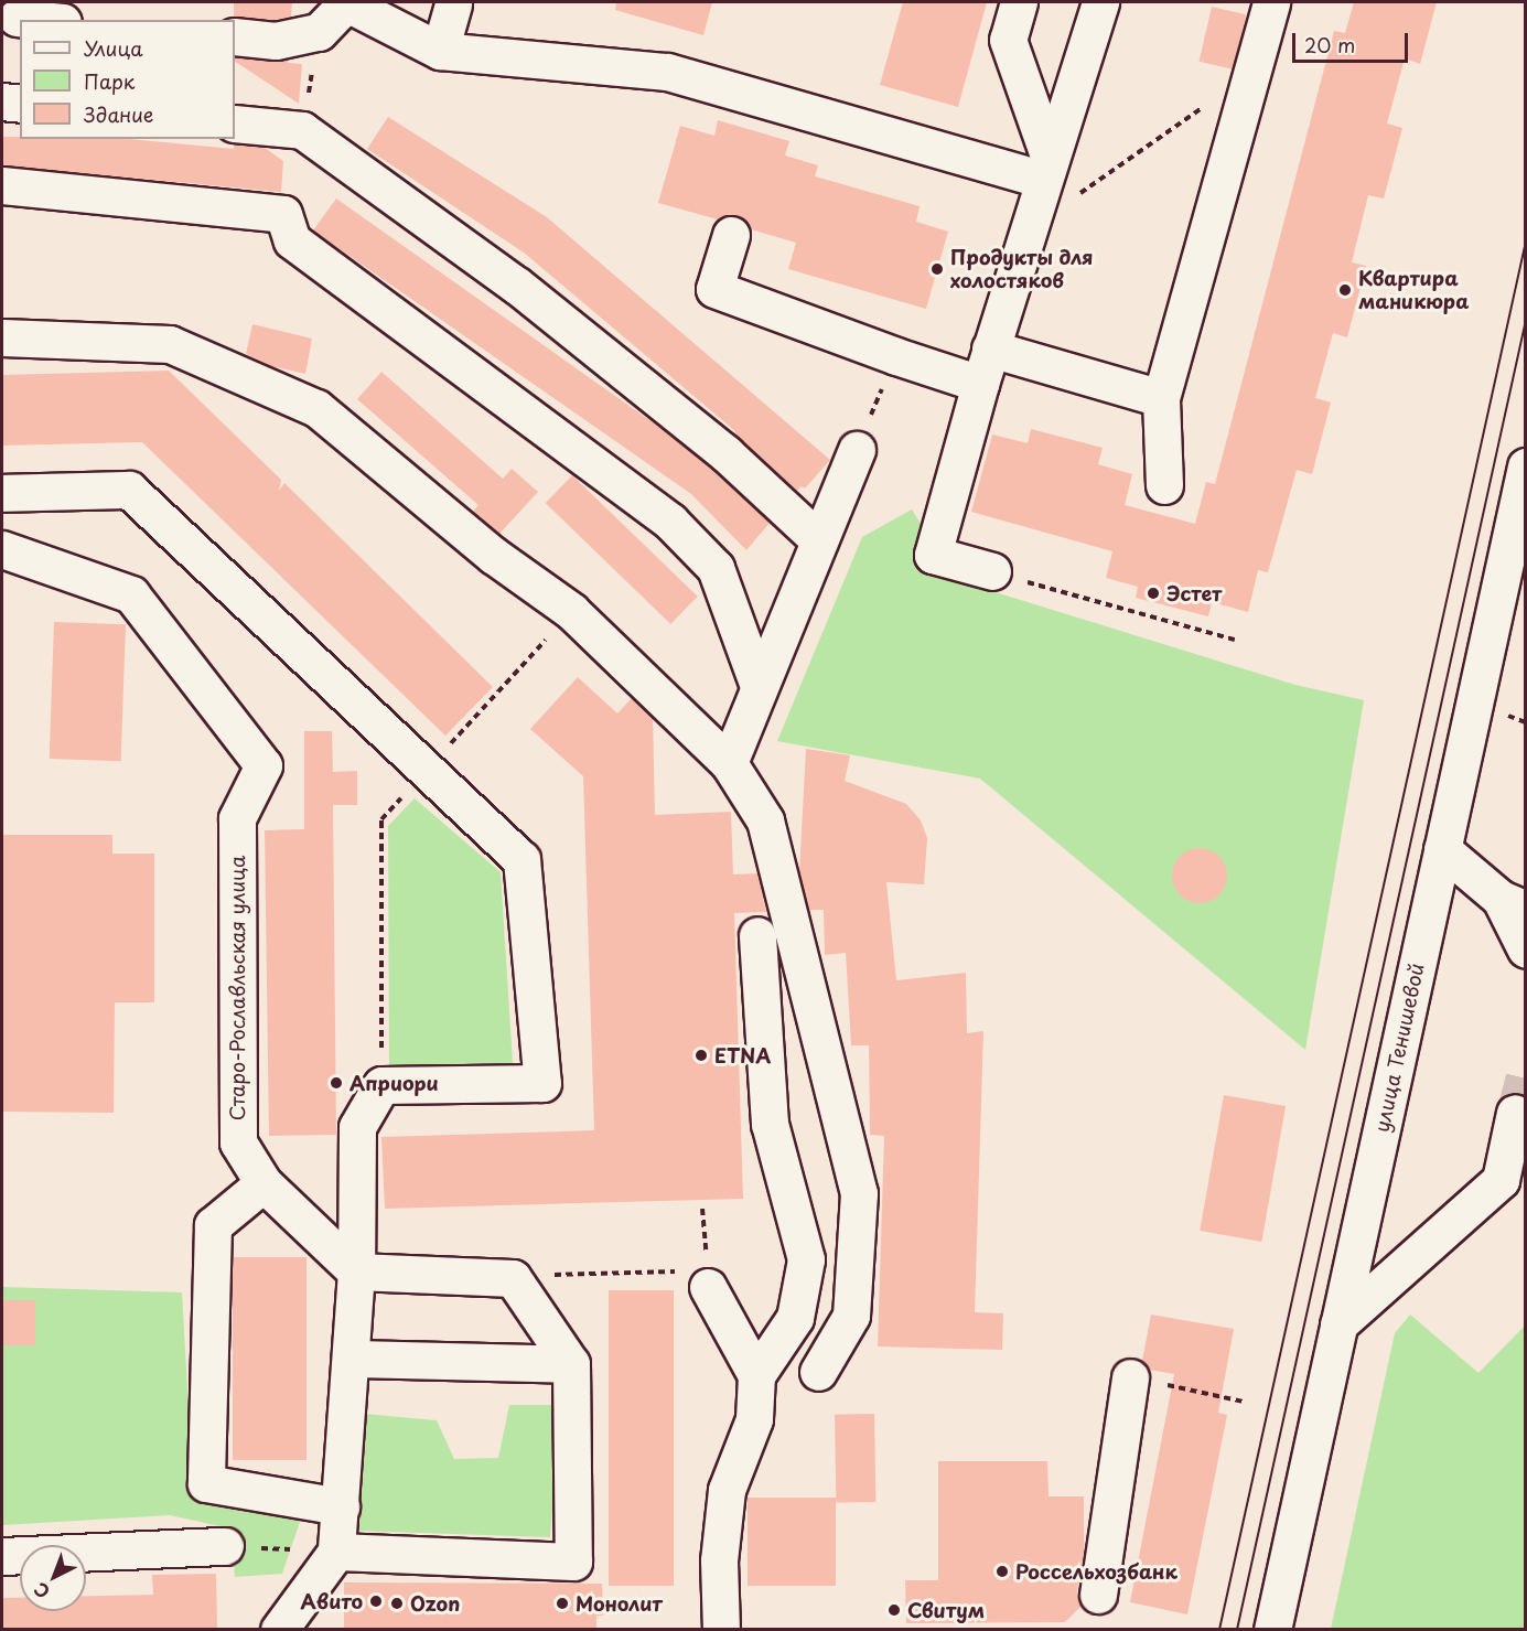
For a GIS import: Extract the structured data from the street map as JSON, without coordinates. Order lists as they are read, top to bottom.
{
  "streets": {
    "main road": ["Старо-Рославльская улица", "улица Тенишевой"]
  },
  "places": [
    "Продукты для холостяков",
    "Квартира маникюра",
    "Эстет",
    "ETNA",
    "Априори",
    "Россельхозбанк",
    "Авито",
    "Ozon",
    "Монолит",
    "Свитум"
  ],
  "legend": ["Улица", "Парк", "Здание"],
  "scale_bar": "20 m",
  "north": "bottom left"
}
